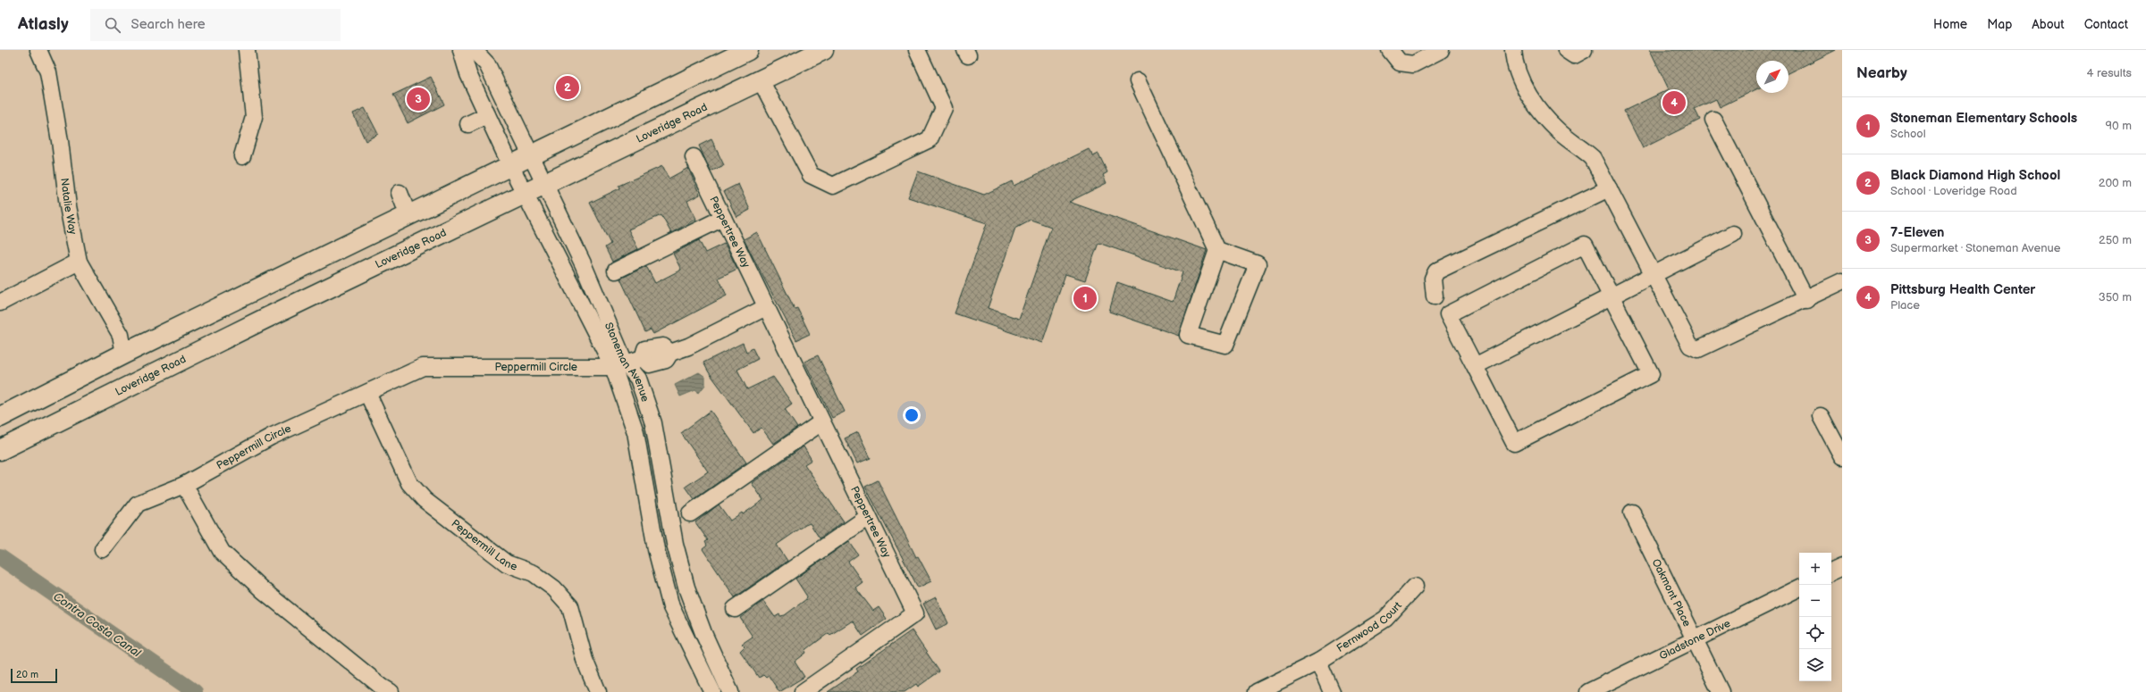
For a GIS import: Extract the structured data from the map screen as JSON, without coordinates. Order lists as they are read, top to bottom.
{
  "streets": {
    "main road": ["Loveridge Road"],
    "street": [
      "Natalie Way",
      "Peppertree Way",
      "Stoneman Avenue",
      "Peppermill Circle",
      "Peppermill Lane",
      "Oakmont Place",
      "Fernwood Court",
      "Gladstone Drive"
    ]
  },
  "crossings": [
    ["Loveridge Road", "Stoneman Avenue"],
    ["Stoneman Avenue", "Peppermill Circle"],
    ["Peppermill Circle", "Peppermill Lane"],
    ["Oakmont Place", "Gladstone Drive"]
  ],
  "water": ["Contra Costa Canal"],
  "scale_bar": "20 m",
  "north": "top right",
  "page": {
    "header": "Atlasly",
    "search": "Search here",
    "nav": [
      "Home",
      "Map",
      "About",
      "Contact"
    ],
    "heading": ["Nearby", "4 results"],
    "pins": [
      "2",
      "3",
      "4",
      "1"
    ],
    "list": [
      {
        "mark": "1",
        "name": "Stoneman Elementary Schools",
        "note": "School",
        "value": "90 m"
      },
      {
        "mark": "2",
        "name": "Black Diamond High School",
        "note": "School · Loveridge Road",
        "value": "200 m"
      },
      {
        "mark": "3",
        "name": "7-Eleven",
        "note": "Supermarket · Stoneman Avenue",
        "value": "250 m"
      },
      {
        "mark": "4",
        "name": "Pittsburg Health Center",
        "note": "Place",
        "value": "350 m"
      }
    ],
    "map_buttons": ["+", "−"],
    "scale": "20 m"
  }
}
